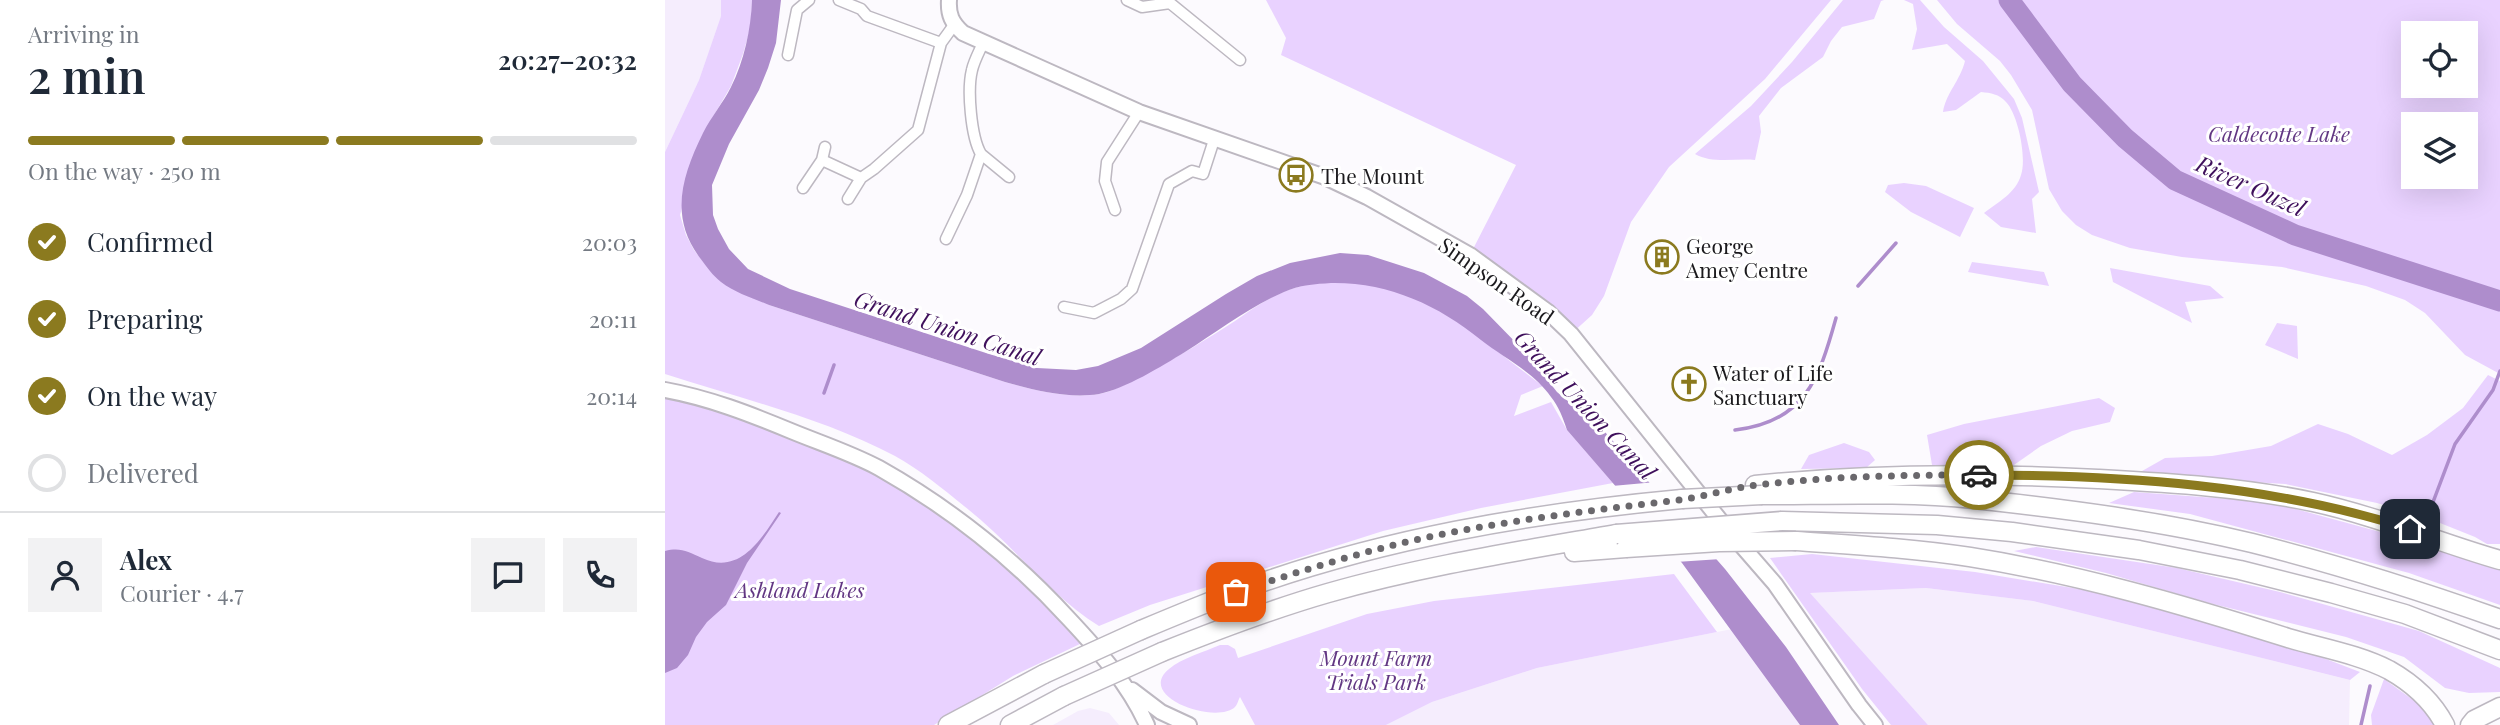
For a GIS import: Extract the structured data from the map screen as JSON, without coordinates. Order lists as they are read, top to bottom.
{
  "streets": {
    "street": ["Simpson Road"]
  },
  "water": ["River Ouzel", "Grand Union Canal"],
  "parks": ["Caldecotte Lake", "Ashland Lakes", "Mount Farm Trials Park"],
  "places": {
    "bus stop": ["The Mount"],
    "building": ["George Amey Centre"],
    "church": ["Water of Life Sanctuary"]
  },
  "page": {
    "heading": ["2 min", "Arriving in", "20:27–20:32"],
    "panel": ["Alex", "Courier · 4.7"],
    "bar": "On the way · 250 m",
    "list": [
      ["Confirmed", "20:03"],
      ["Preparing", "20:11"],
      ["On the way", "20:14"],
      "Delivered"
    ]
  }
}
